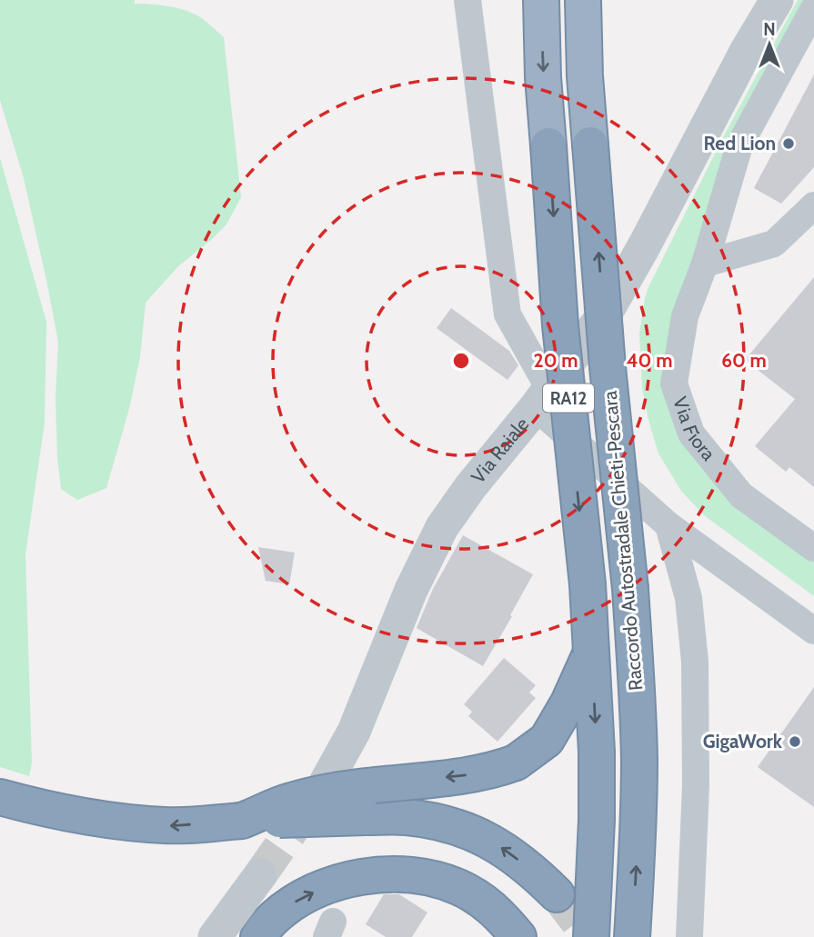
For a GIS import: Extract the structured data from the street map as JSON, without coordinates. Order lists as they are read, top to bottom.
{
  "streets": {
    "highway": ["RA12", "Raccordo Autostradale Chieti-Pescara"],
    "street": ["Via Fiora", "Via Raiale"]
  },
  "places": ["Red Lion", "GigaWork"],
  "north": "top",
  "rings": ["20 m", "40 m", "60 m"]
}
